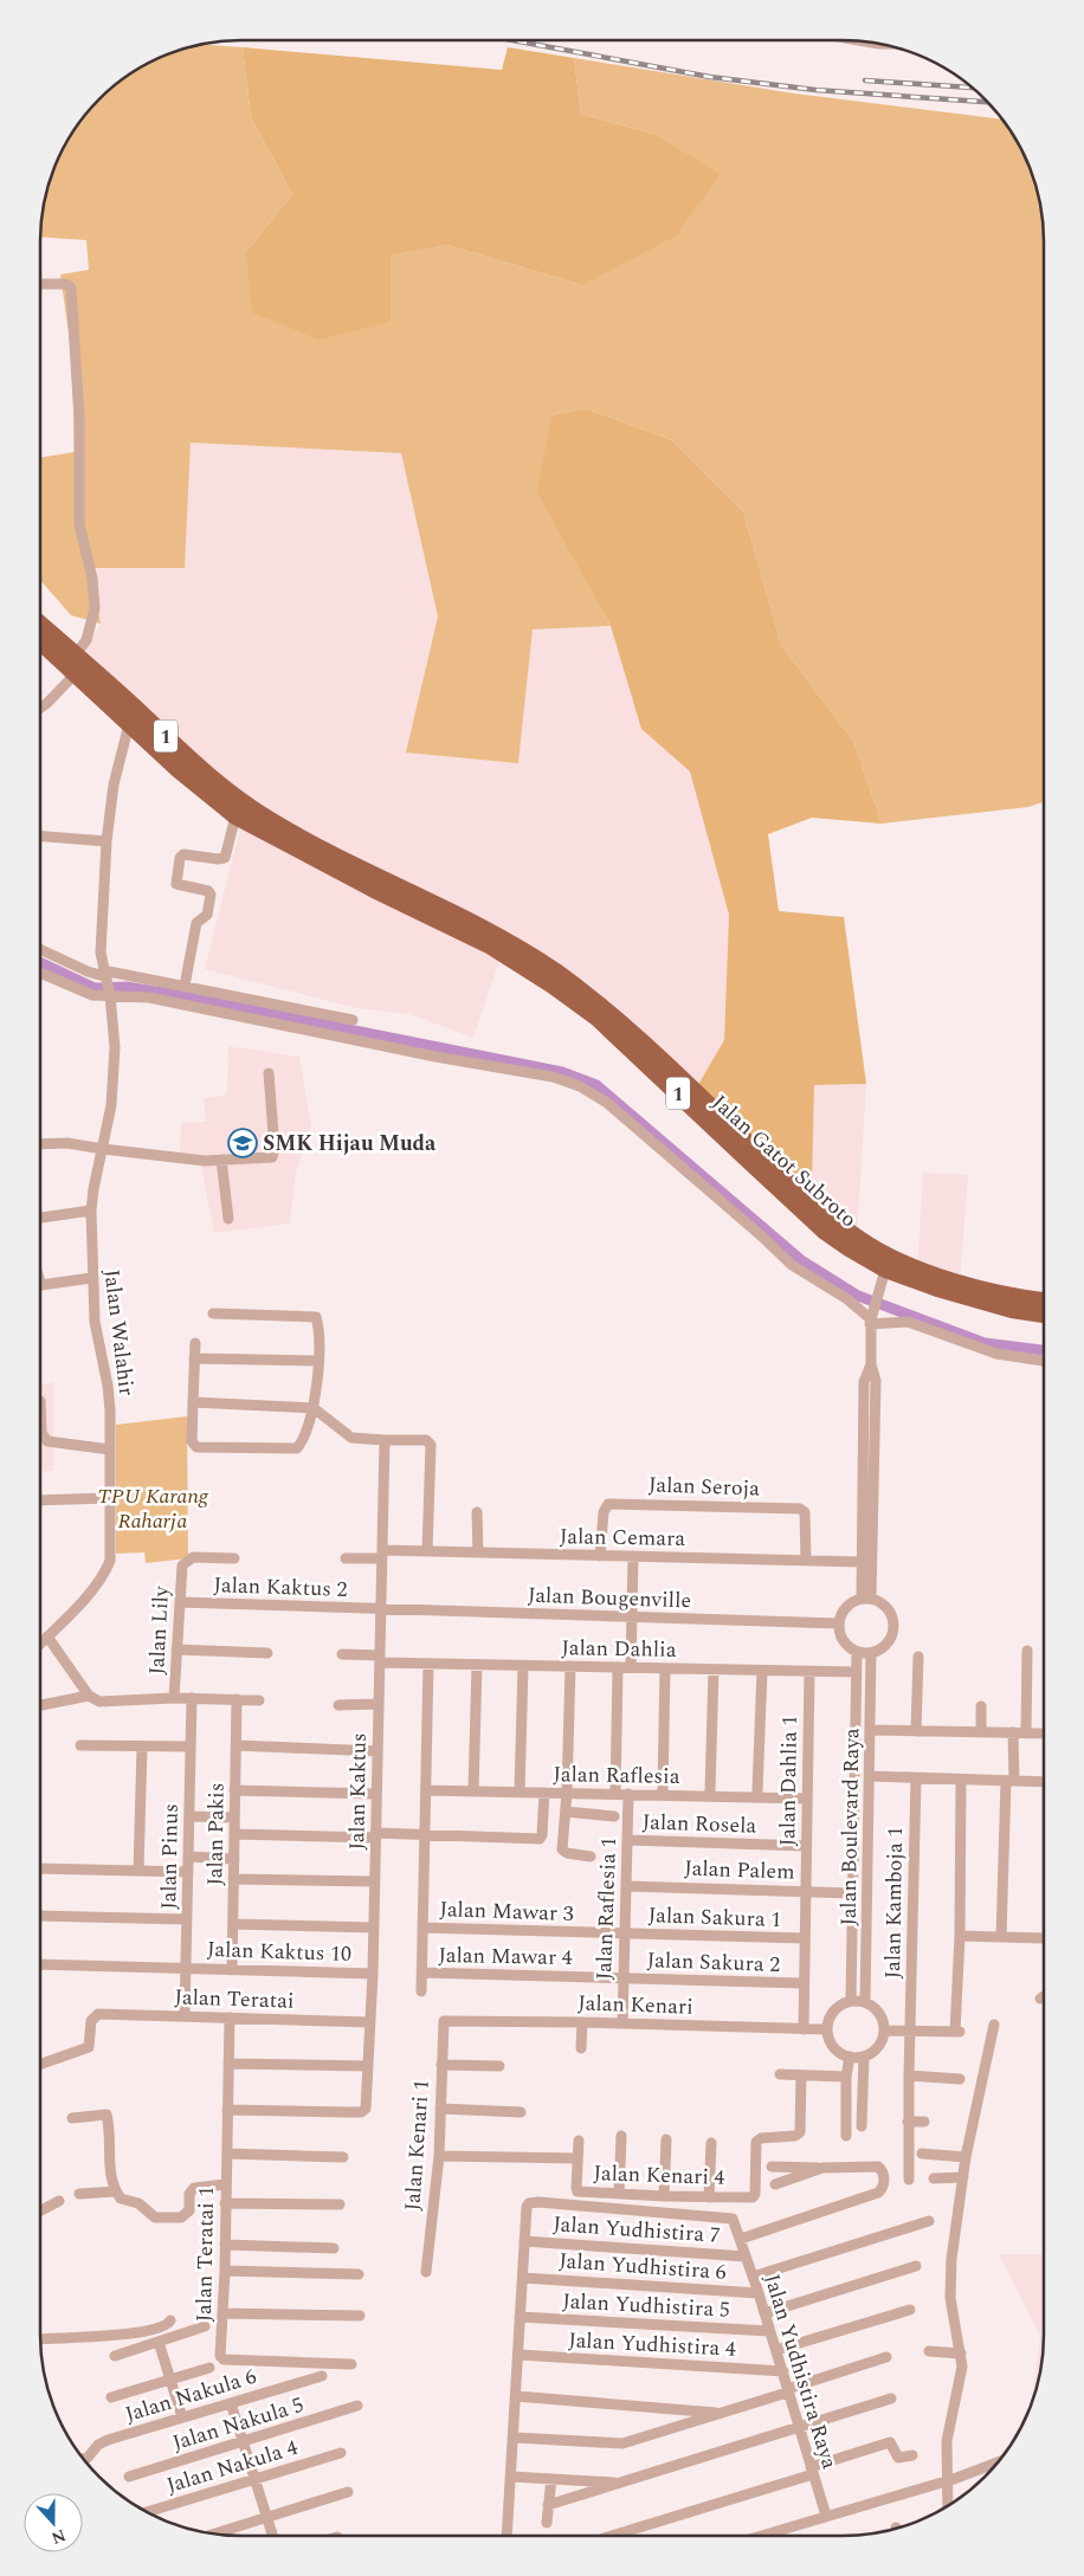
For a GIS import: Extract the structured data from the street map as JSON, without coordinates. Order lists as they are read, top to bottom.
{
  "streets": {
    "highway": ["1", "Jalan Gatot Subroto"],
    "street": [
      "Jalan Walahir",
      "Jalan Seroja",
      "Jalan Cemara",
      "Jalan Kaktus 2",
      "Jalan Bougenville",
      "Jalan Lily",
      "Jalan Dahlia",
      "Jalan Raflesia",
      "Jalan Dahlia 1",
      "Jalan Kaktus",
      "Jalan Rosela",
      "Jalan Boulevard Raya",
      "Jalan Pakis",
      "Jalan Pinus",
      "Jalan Palem",
      "Jalan Kamboja 1",
      "Jalan Raflesia 1",
      "Jalan Mawar 3",
      "Jalan Sakura 1",
      "Jalan Kaktus 10",
      "Jalan Mawar 4",
      "Jalan Sakura 2",
      "Jalan Teratai",
      "Jalan Kenari",
      "Jalan Kenari 1",
      "Jalan Kenari 4",
      "Jalan Yudhistira 7",
      "Jalan Teratai 1",
      "Jalan Yudhistira 6",
      "Jalan Yudhistira 5",
      "Jalan Yudhistira 4",
      "Jalan Yudhistira Raya",
      "Jalan Nakula 6",
      "Jalan Nakula 5",
      "Jalan Nakula 4"
    ]
  },
  "crossings": [
    ["1", "Jalan Gatot Subroto"],
    ["1", "Jalan Walahir"],
    ["Jalan Seroja", "Jalan Cemara"],
    ["Jalan Cemara", "Jalan Kaktus"],
    ["Jalan Kaktus 2", "Jalan Bougenville"],
    ["Jalan Kaktus 2", "Jalan Lily"],
    ["Jalan Kaktus 2", "Jalan Kaktus"],
    ["Jalan Bougenville", "Jalan Kaktus"],
    ["Jalan Bougenville", "Jalan Boulevard Raya"],
    ["Jalan Dahlia", "Jalan Dahlia 1"],
    ["Jalan Dahlia", "Jalan Kaktus"],
    ["Jalan Dahlia", "Jalan Boulevard Raya"],
    ["Jalan Raflesia", "Jalan Dahlia 1"],
    ["Jalan Raflesia", "Jalan Raflesia 1"],
    ["Jalan Dahlia 1", "Jalan Rosela"],
    ["Jalan Dahlia 1", "Jalan Palem"],
    ["Jalan Dahlia 1", "Jalan Sakura 1"],
    ["Jalan Dahlia 1", "Jalan Sakura 2"],
    ["Jalan Dahlia 1", "Jalan Kenari"],
    ["Jalan Kaktus", "Jalan Kaktus 10"],
    ["Jalan Kaktus", "Jalan Teratai"],
    ["Jalan Kaktus", "Jalan Teratai 1"],
    ["Jalan Rosela", "Jalan Raflesia 1"],
    ["Jalan Boulevard Raya", "Jalan Palem"],
    ["Jalan Boulevard Raya", "Jalan Kenari"],
    ["Jalan Pakis", "Jalan Kaktus 10"],
    ["Jalan Pinus", "Jalan Kaktus 10"],
    ["Jalan Pinus", "Jalan Teratai"],
    ["Jalan Palem", "Jalan Raflesia 1"],
    ["Jalan Raflesia 1", "Jalan Mawar 3"],
    ["Jalan Raflesia 1", "Jalan Sakura 1"],
    ["Jalan Raflesia 1", "Jalan Mawar 4"],
    ["Jalan Raflesia 1", "Jalan Sakura 2"],
    ["Jalan Raflesia 1", "Jalan Kenari"],
    ["Jalan Mawar 3", "Jalan Sakura 1"],
    ["Jalan Mawar 4", "Jalan Sakura 2"],
    ["Jalan Teratai", "Jalan Teratai 1"],
    ["Jalan Kenari", "Jalan Kenari 1"],
    ["Jalan Kenari 1", "Jalan Kenari 4"],
    ["Jalan Yudhistira 7", "Jalan Yudhistira Raya"],
    ["Jalan Yudhistira 6", "Jalan Yudhistira Raya"],
    ["Jalan Yudhistira 5", "Jalan Yudhistira Raya"],
    ["Jalan Yudhistira 4", "Jalan Yudhistira Raya"]
  ],
  "parks": ["TPU Karang Raharja"],
  "places": {
    "school or university": ["SMK Hijau Muda"]
  },
  "north": "bottom"
}
